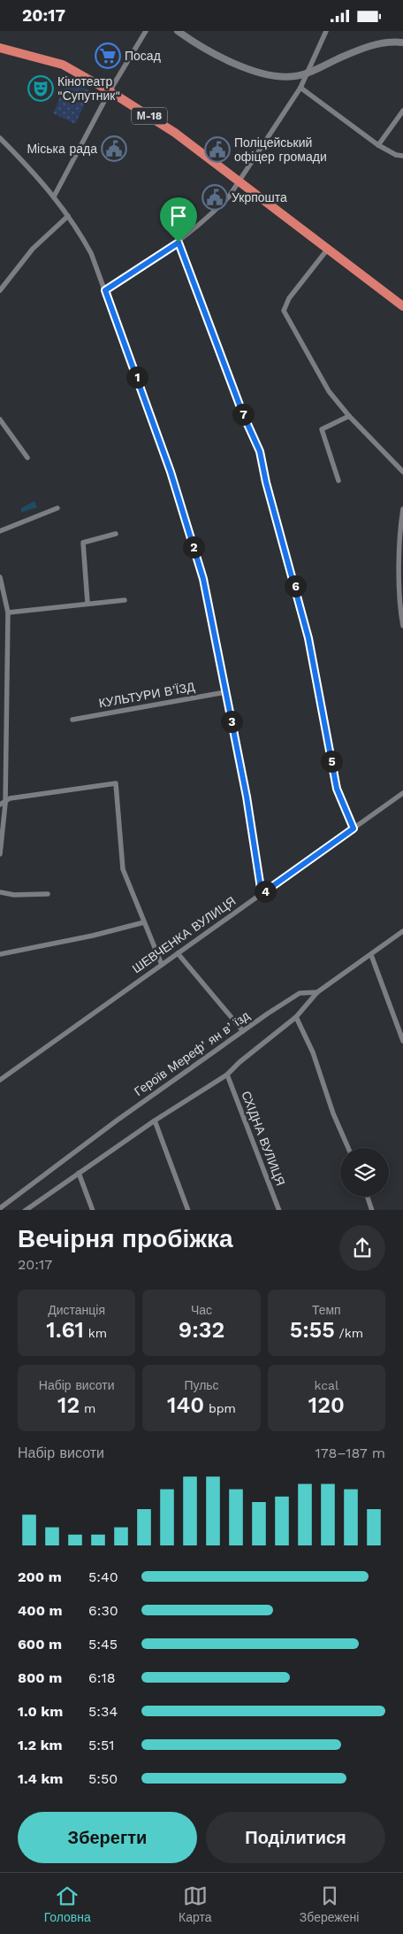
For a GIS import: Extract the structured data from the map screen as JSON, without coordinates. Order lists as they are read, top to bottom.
{
  "streets": {
    "highway": ["М-18"],
    "street": [
      "КУЛЬТУРИ В’ЇЗД",
      "ШЕВЧЕНКА ВУЛИЦЯ",
      "Героїв Мерефʼян вʼїзд",
      "СХІДНА ВУЛИЦЯ"
    ]
  },
  "places": {
    "supermarket": ["Посад"],
    "theatre": ["Кінотеатр \"Супутник\""],
    "public building": ["Міська рада", "Поліцейський офіцер громади", "Укрпошта"]
  },
  "page": {
    "status": "20:17",
    "pins": [
      "1",
      "7",
      "2",
      "6",
      "3",
      "5",
      "4"
    ],
    "heading": ["Вечірня пробіжка", "20:17"],
    "stats": [
      ["Дистанція", "1.61 km"],
      ["Час", "9:32"],
      ["Темп", "5:55 /km"],
      ["Набір висоти", "12 m"],
      ["Пульс", "140 bpm"],
      ["kcal", "120"]
    ],
    "chart": ["Набір висоти", "178–187 m"],
    "list": [
      {
        "name": "200 m",
        "note": "5:40"
      },
      {
        "name": "400 m",
        "note": "6:30"
      },
      {
        "name": "600 m",
        "note": "5:45"
      },
      {
        "name": "800 m",
        "note": "6:18"
      },
      {
        "name": "1.0 km",
        "note": "5:34"
      },
      {
        "name": "1.2 km",
        "note": "5:51"
      },
      {
        "name": "1.4 km",
        "note": "5:50"
      }
    ],
    "buttons": ["Зберегти", "Поділитися"],
    "tabs": ["Головна", "Карта", "Збережені"]
  }
}
